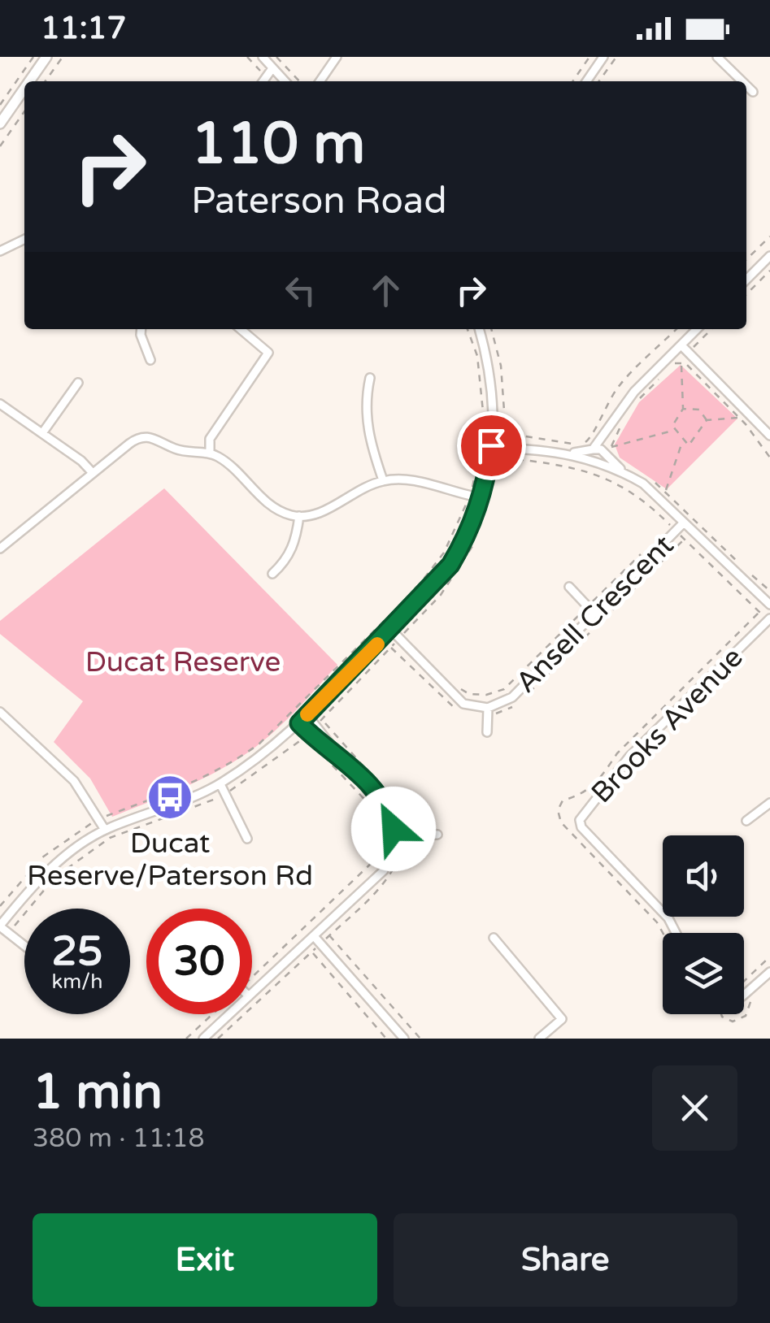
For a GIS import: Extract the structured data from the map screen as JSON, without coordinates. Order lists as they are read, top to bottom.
{
  "streets": {
    "street": ["Ansell Crescent", "Brooks Avenue"]
  },
  "parks": ["Ducat Reserve"],
  "places": {
    "bus stop": ["Ducat Reserve/Paterson Rd"]
  },
  "page": {
    "status": "11:17",
    "turn": ["110 m", "Paterson Road"],
    "speed": "25 km/h",
    "limit": "30",
    "heading": ["1 min", "380 m · 11:18"],
    "buttons": ["Exit", "Share"]
  }
}
